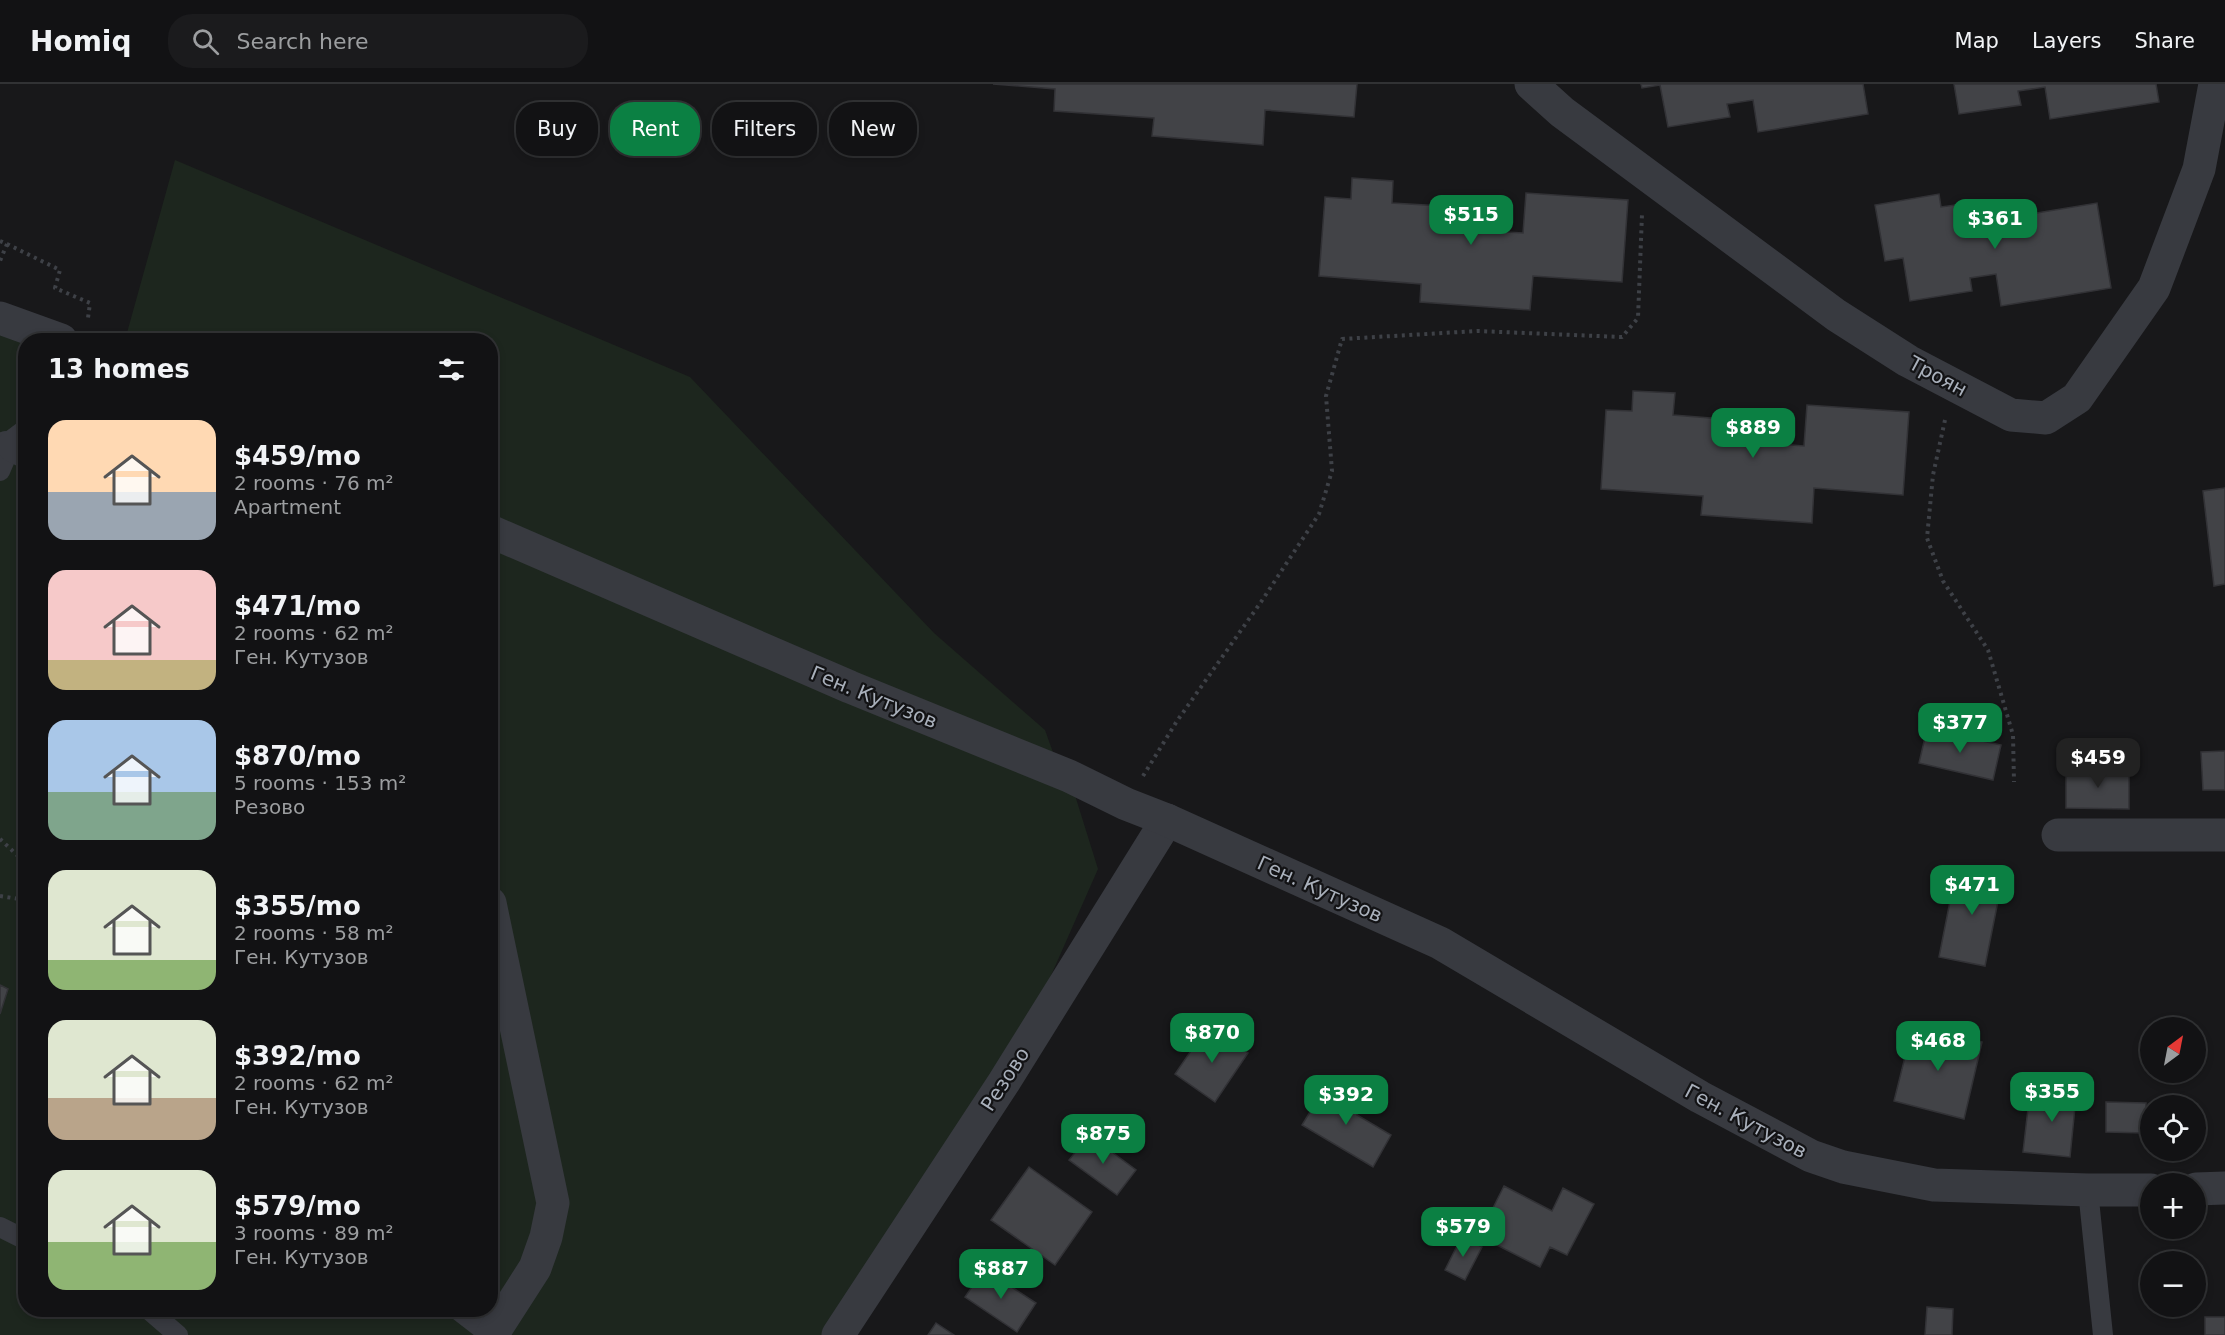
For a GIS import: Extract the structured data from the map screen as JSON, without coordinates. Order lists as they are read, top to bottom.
{
  "streets": {
    "street": ["Троян", "Ген. Кутузов", "Резово"]
  },
  "crossings": [
    ["Ген. Кутузов", "Резово"]
  ],
  "north": "top right",
  "page": {
    "header": "Homiq",
    "search": "Search here",
    "nav": ["Map", "Layers", "Share"],
    "chip": [
      "Buy",
      "Rent",
      "Filters",
      "New"
    ],
    "price": [
      "$515",
      "$361",
      "$889",
      "$377",
      "$459",
      "$471",
      "$870",
      "$468",
      "$355",
      "$392",
      "$875",
      "$579",
      "$887"
    ],
    "heading": "13 homes",
    "list": [
      {
        "name": "$459/mo",
        "note": "2 rooms · 76 m² · Apartment"
      },
      {
        "name": "$471/mo",
        "note": "2 rooms · 62 m² · Ген. Кутузов"
      },
      {
        "name": "$870/mo",
        "note": "5 rooms · 153 m² · Резово"
      },
      {
        "name": "$355/mo",
        "note": "2 rooms · 58 m² · Ген. Кутузов"
      },
      {
        "name": "$392/mo",
        "note": "2 rooms · 62 m² · Ген. Кутузов"
      },
      {
        "name": "$579/mo",
        "note": "3 rooms · 89 m² · Ген. Кутузов"
      }
    ],
    "map_buttons": ["+", "−"]
  }
}
